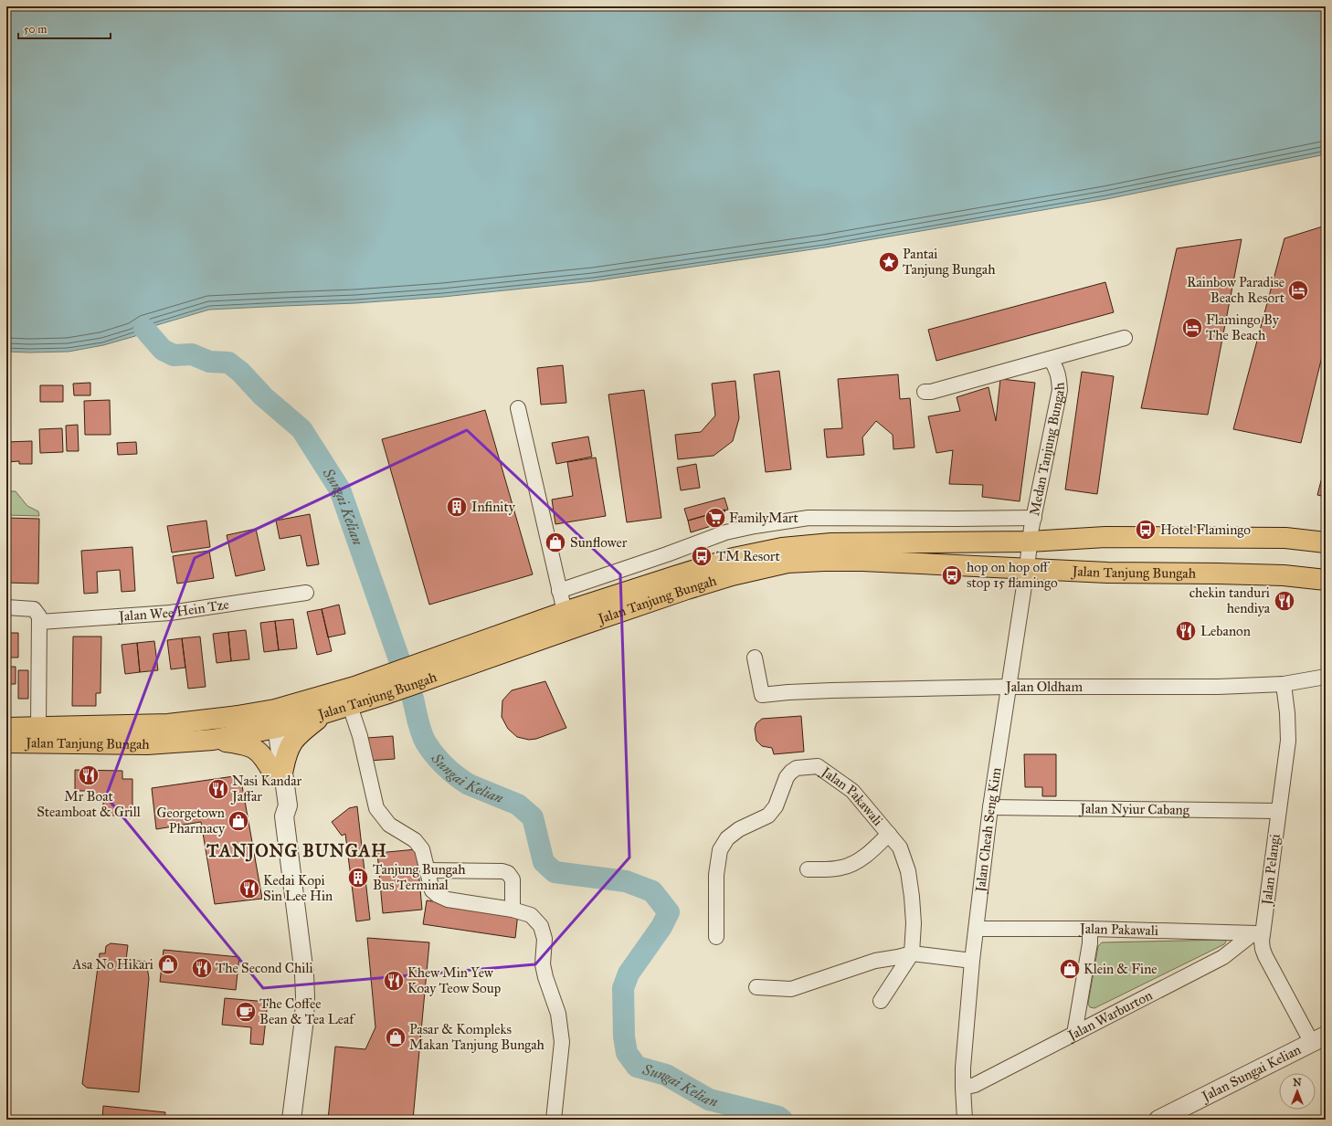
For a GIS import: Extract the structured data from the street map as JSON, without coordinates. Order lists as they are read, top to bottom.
{
  "streets": {
    "main road": ["Jalan Tanjung Bungah"],
    "street": [
      "Medan Tanjung Bungah",
      "Jalan Wee Hein Tze",
      "Jalan Oldham",
      "Jalan Pakawali",
      "Jalan Nyiur Cabang",
      "Jalan Cheah Seng Kim",
      "Jalan Pelangi",
      "Jalan Warburton",
      "Jalan Sungai Kelian"
    ]
  },
  "crossings": [
    ["Medan Tanjung Bungah", "Jalan Tanjung Bungah"],
    ["Medan Tanjung Bungah", "Jalan Cheah Seng Kim"],
    ["Jalan Tanjung Bungah", "Jalan Cheah Seng Kim"],
    ["Jalan Oldham", "Jalan Cheah Seng Kim"],
    ["Jalan Oldham", "Jalan Pelangi"],
    ["Jalan Pakawali", "Jalan Cheah Seng Kim"],
    ["Jalan Pakawali", "Jalan Pelangi"],
    ["Jalan Pakawali", "Jalan Warburton"],
    ["Jalan Nyiur Cabang", "Jalan Cheah Seng Kim"],
    ["Jalan Nyiur Cabang", "Jalan Pelangi"],
    ["Jalan Cheah Seng Kim", "Jalan Warburton"],
    ["Jalan Pelangi", "Jalan Warburton"],
    ["Jalan Pelangi", "Jalan Sungai Kelian"]
  ],
  "districts": ["TANJONG BUNGAH"],
  "water": ["Sungai Kelian"],
  "places": {
    "place": ["Pantai Tanjung Bungah"],
    "hotel": ["Rainbow Paradise Beach Resort", "Flamingo By The Beach"],
    "building": ["Infinity", "Tanjung Bungah Bus Terminal"],
    "supermarket": ["FamilyMart"],
    "bus stop": ["Hotel Flamingo", "TM Resort", "hop on hop off stop 15 flamingo"],
    "shop": [
      "Sunflower",
      "Georgetown Pharmacy",
      "Asa No Hikari",
      "Klein & Fine",
      "Pasar & Kompleks Makan Tanjung Bungah"
    ],
    "restaurant": [
      "chekin tanduri hendiya",
      "Lebanon",
      "Mr Boat Steamboat & Grill",
      "Nasi Kandar Jaffar",
      "Kedai Kopi Sin Lee Hin",
      "The Second Chili",
      "Khew Min Yew Koay Teow Soup"
    ],
    "cafe": ["The Coffee Bean & Tea Leaf"]
  },
  "scale_bar": "50 m",
  "north": "top"
}
